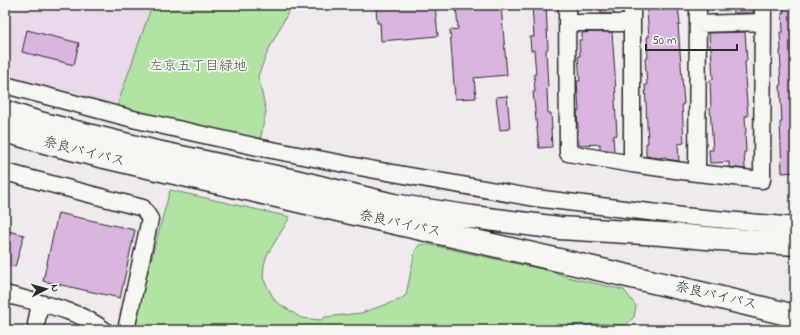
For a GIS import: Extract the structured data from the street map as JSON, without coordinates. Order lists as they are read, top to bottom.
{
  "streets": {
    "highway": ["奈良バイパス"]
  },
  "parks": ["左京五丁目緑地"],
  "scale_bar": "50 m",
  "north": "right"
}
